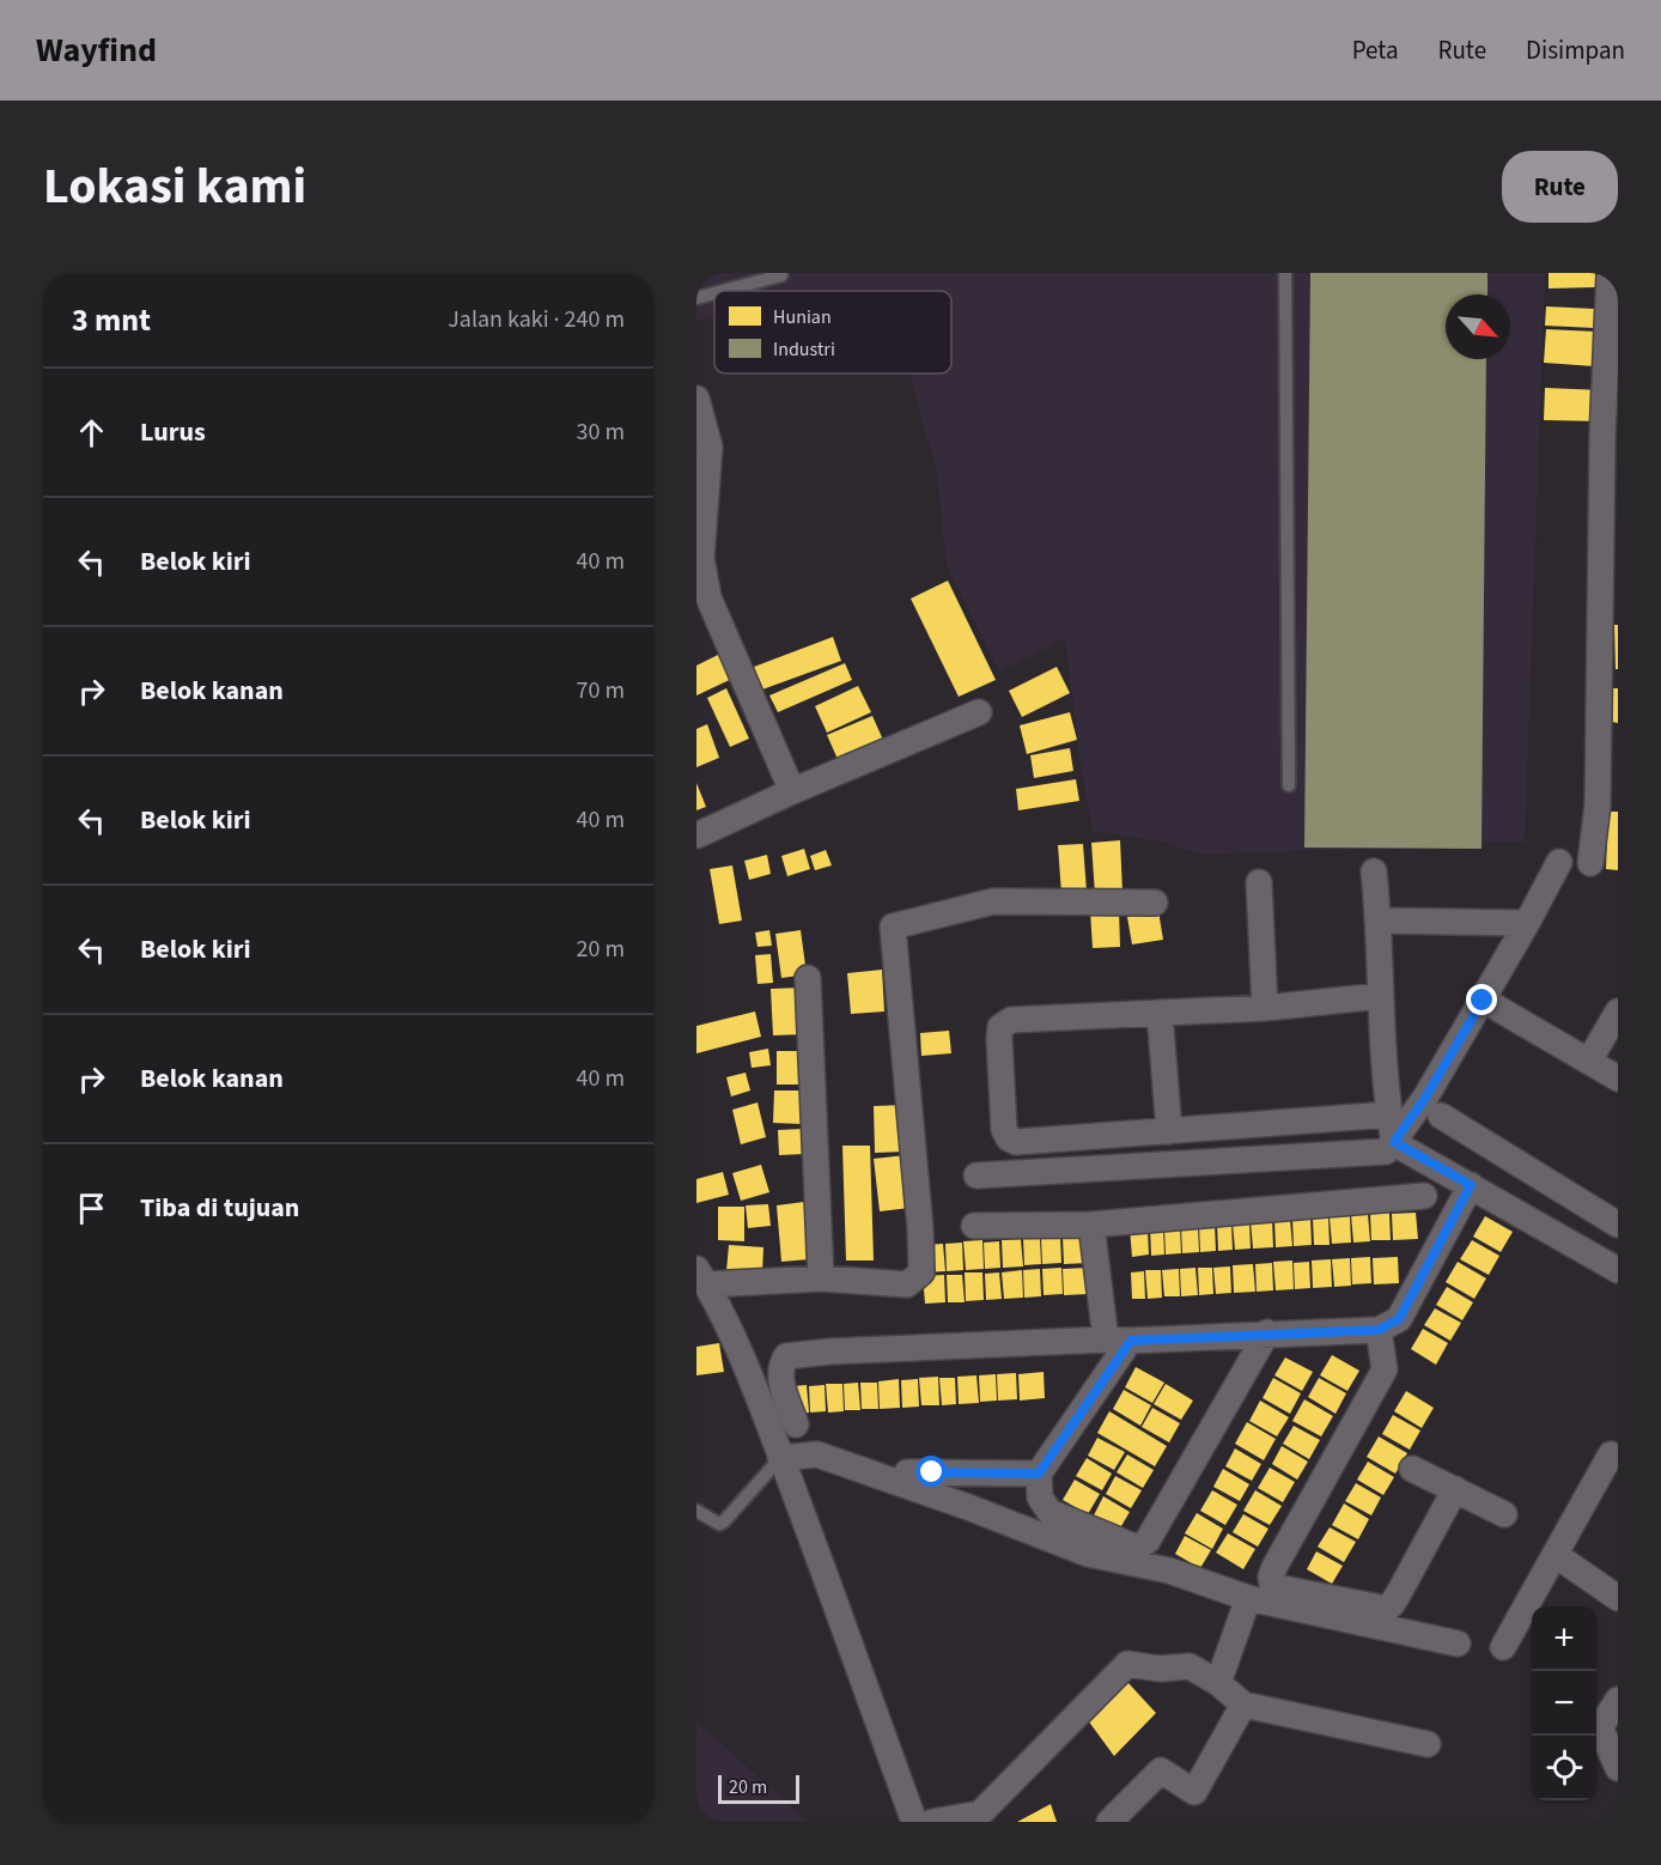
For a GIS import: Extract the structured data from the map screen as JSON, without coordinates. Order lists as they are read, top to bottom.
{
  "legend": ["Hunian", "Industri"],
  "scale_bar": "20 m",
  "north": "bottom right",
  "page": {
    "header": "Wayfind",
    "nav": ["Peta", "Rute", "Disimpan"],
    "title": "Lokasi kami",
    "buttons": "Rute",
    "heading": ["3 mnt", "Jalan kaki · 240 m"],
    "list": [
      ["Lurus", "30 m"],
      ["Belok kiri", "40 m"],
      ["Belok kanan", "70 m"],
      ["Belok kiri", "40 m"],
      ["Belok kiri", "20 m"],
      ["Belok kanan", "40 m"],
      "Tiba di tujuan"
    ],
    "map_buttons": ["+", "−"],
    "scale": "20 m"
  }
}
